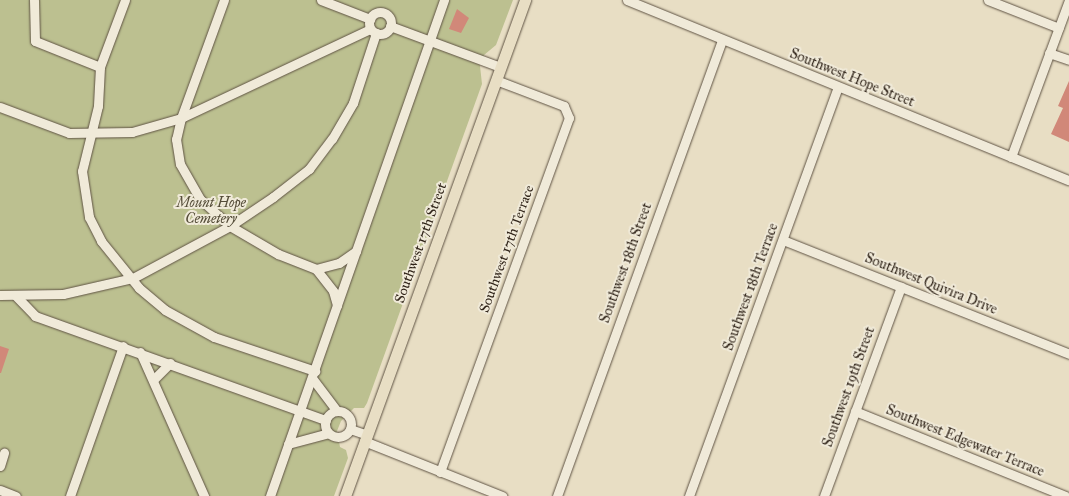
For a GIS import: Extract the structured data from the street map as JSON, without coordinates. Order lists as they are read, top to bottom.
{
  "streets": {
    "main road": ["Southwest 17th Street"],
    "street": [
      "Southwest Hope Street",
      "Southwest 17th Terrace",
      "Southwest 18th Street",
      "Southwest Quivira Drive",
      "Southwest 18th Terrace",
      "Southwest 19th Street",
      "Southwest Edgewater Terrace"
    ]
  },
  "crossings": [
    ["Southwest Hope Street", "Southwest 18th Street"],
    ["Southwest Hope Street", "Southwest 18th Terrace"],
    ["Southwest 17th Street", "Southwest 17th Terrace"],
    ["Southwest Quivira Drive", "Southwest 18th Terrace"],
    ["Southwest Quivira Drive", "Southwest 19th Street"],
    ["Southwest 19th Street", "Southwest Edgewater Terrace"]
  ],
  "parks": ["Mount Hope Cemetery"]
}
